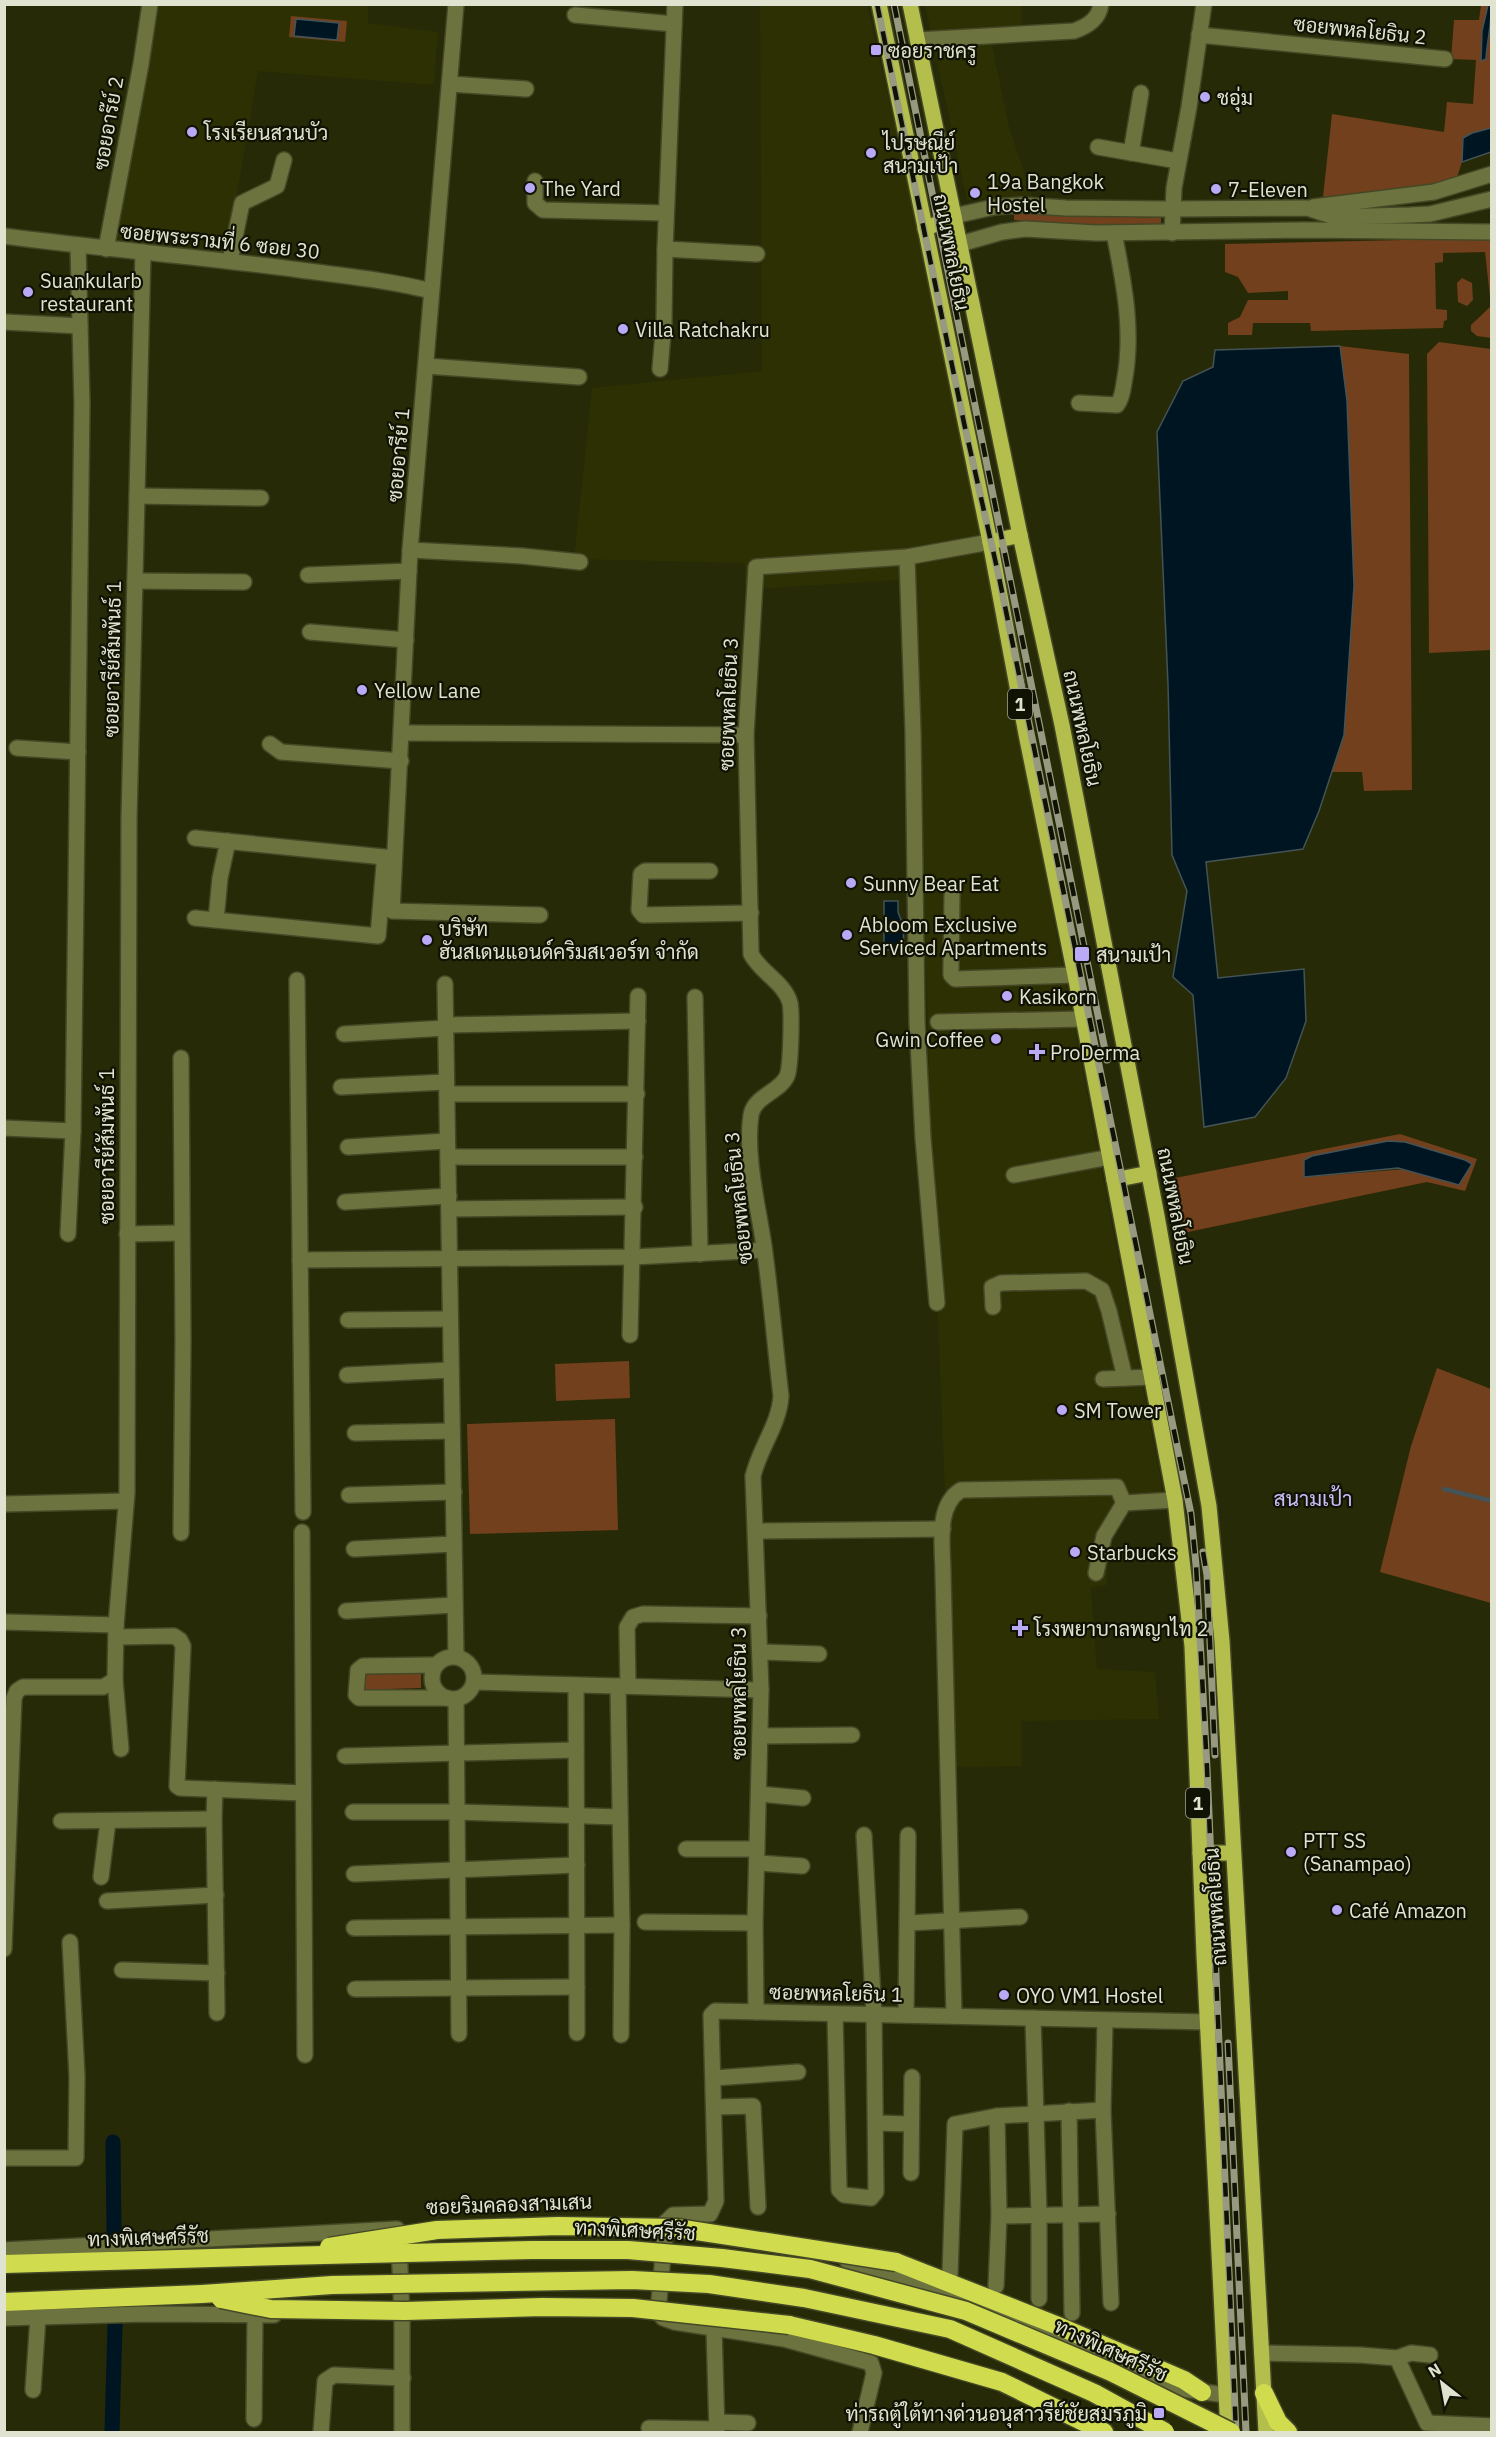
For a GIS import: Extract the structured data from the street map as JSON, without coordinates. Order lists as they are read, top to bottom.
{
  "streets": {
    "highway": ["ทางพิเศษศรีรัช"],
    "main road": ["ถนนพหลโยธิน", "1"],
    "street": [
      "ซอยพหลโยธิน 2",
      "ซอยอาร๊ย์ 2",
      "ซอยพระรามที่ 6 ซอย 30",
      "ซอยอารีย์ 1",
      "ซอยอารีย์สัมพันธ์ 1",
      "ซอยพหลโยธิน 3",
      "ซอยพหลโยธิน 1",
      "ซอยริมคลองสามเสน"
    ]
  },
  "crossings": [
    ["ซอยอาร๊ย์ 2", "ซอยพระรามที่ 6 ซอย 30"],
    ["ซอยพระรามที่ 6 ซอย 30", "ซอยอารีย์ 1"],
    ["ซอยพระรามที่ 6 ซอย 30", "ซอยอารีย์สัมพันธ์ 1"],
    ["ถนนพหลโยธิน", "ซอยพหลโยธิน 3"],
    ["ถนนพหลโยธิน", "ซอยพหลโยธิน 1"],
    ["ถนนพหลโยธิน", "ทางพิเศษศรีรัช"],
    ["ซอยพหลโยธิน 3", "ซอยพหลโยธิน 1"],
    ["ซอยพหลโยธิน 1", "ซอยริมคลองสามเสน"]
  ],
  "districts": ["สนามเป้า"],
  "places": {
    "transit": ["ซอยราชครู", "สนามเป้า", "ท่ารถตู้ใต้ทางด่วนอนุสาวรีย์ชัยสมรภูมิ"],
    "other": [
      "ชอุ่ม",
      "โรงเรียนสวนบัว",
      "ไปรษณีย์ สนามเป้า",
      "The Yard",
      "7-Eleven",
      "19a Bangkok Hostel",
      "Suankularb restaurant",
      "Villa Ratchakru",
      "Yellow Lane",
      "Sunny Bear Eat",
      "Abloom Exclusive Serviced Apartments",
      "บริษัท ฮันสเดนแอนด์คริมสเวอร์ท จำกัด",
      "Kasikorn",
      "Gwin Coffee",
      "SM Tower",
      "Starbucks",
      "PTT SS (Sanampao)",
      "Café Amazon",
      "OYO VM1 Hostel"
    ],
    "health": ["ProDerma", "โรงพยาบาลพญาไท 2"]
  },
  "north": "top left"
}
